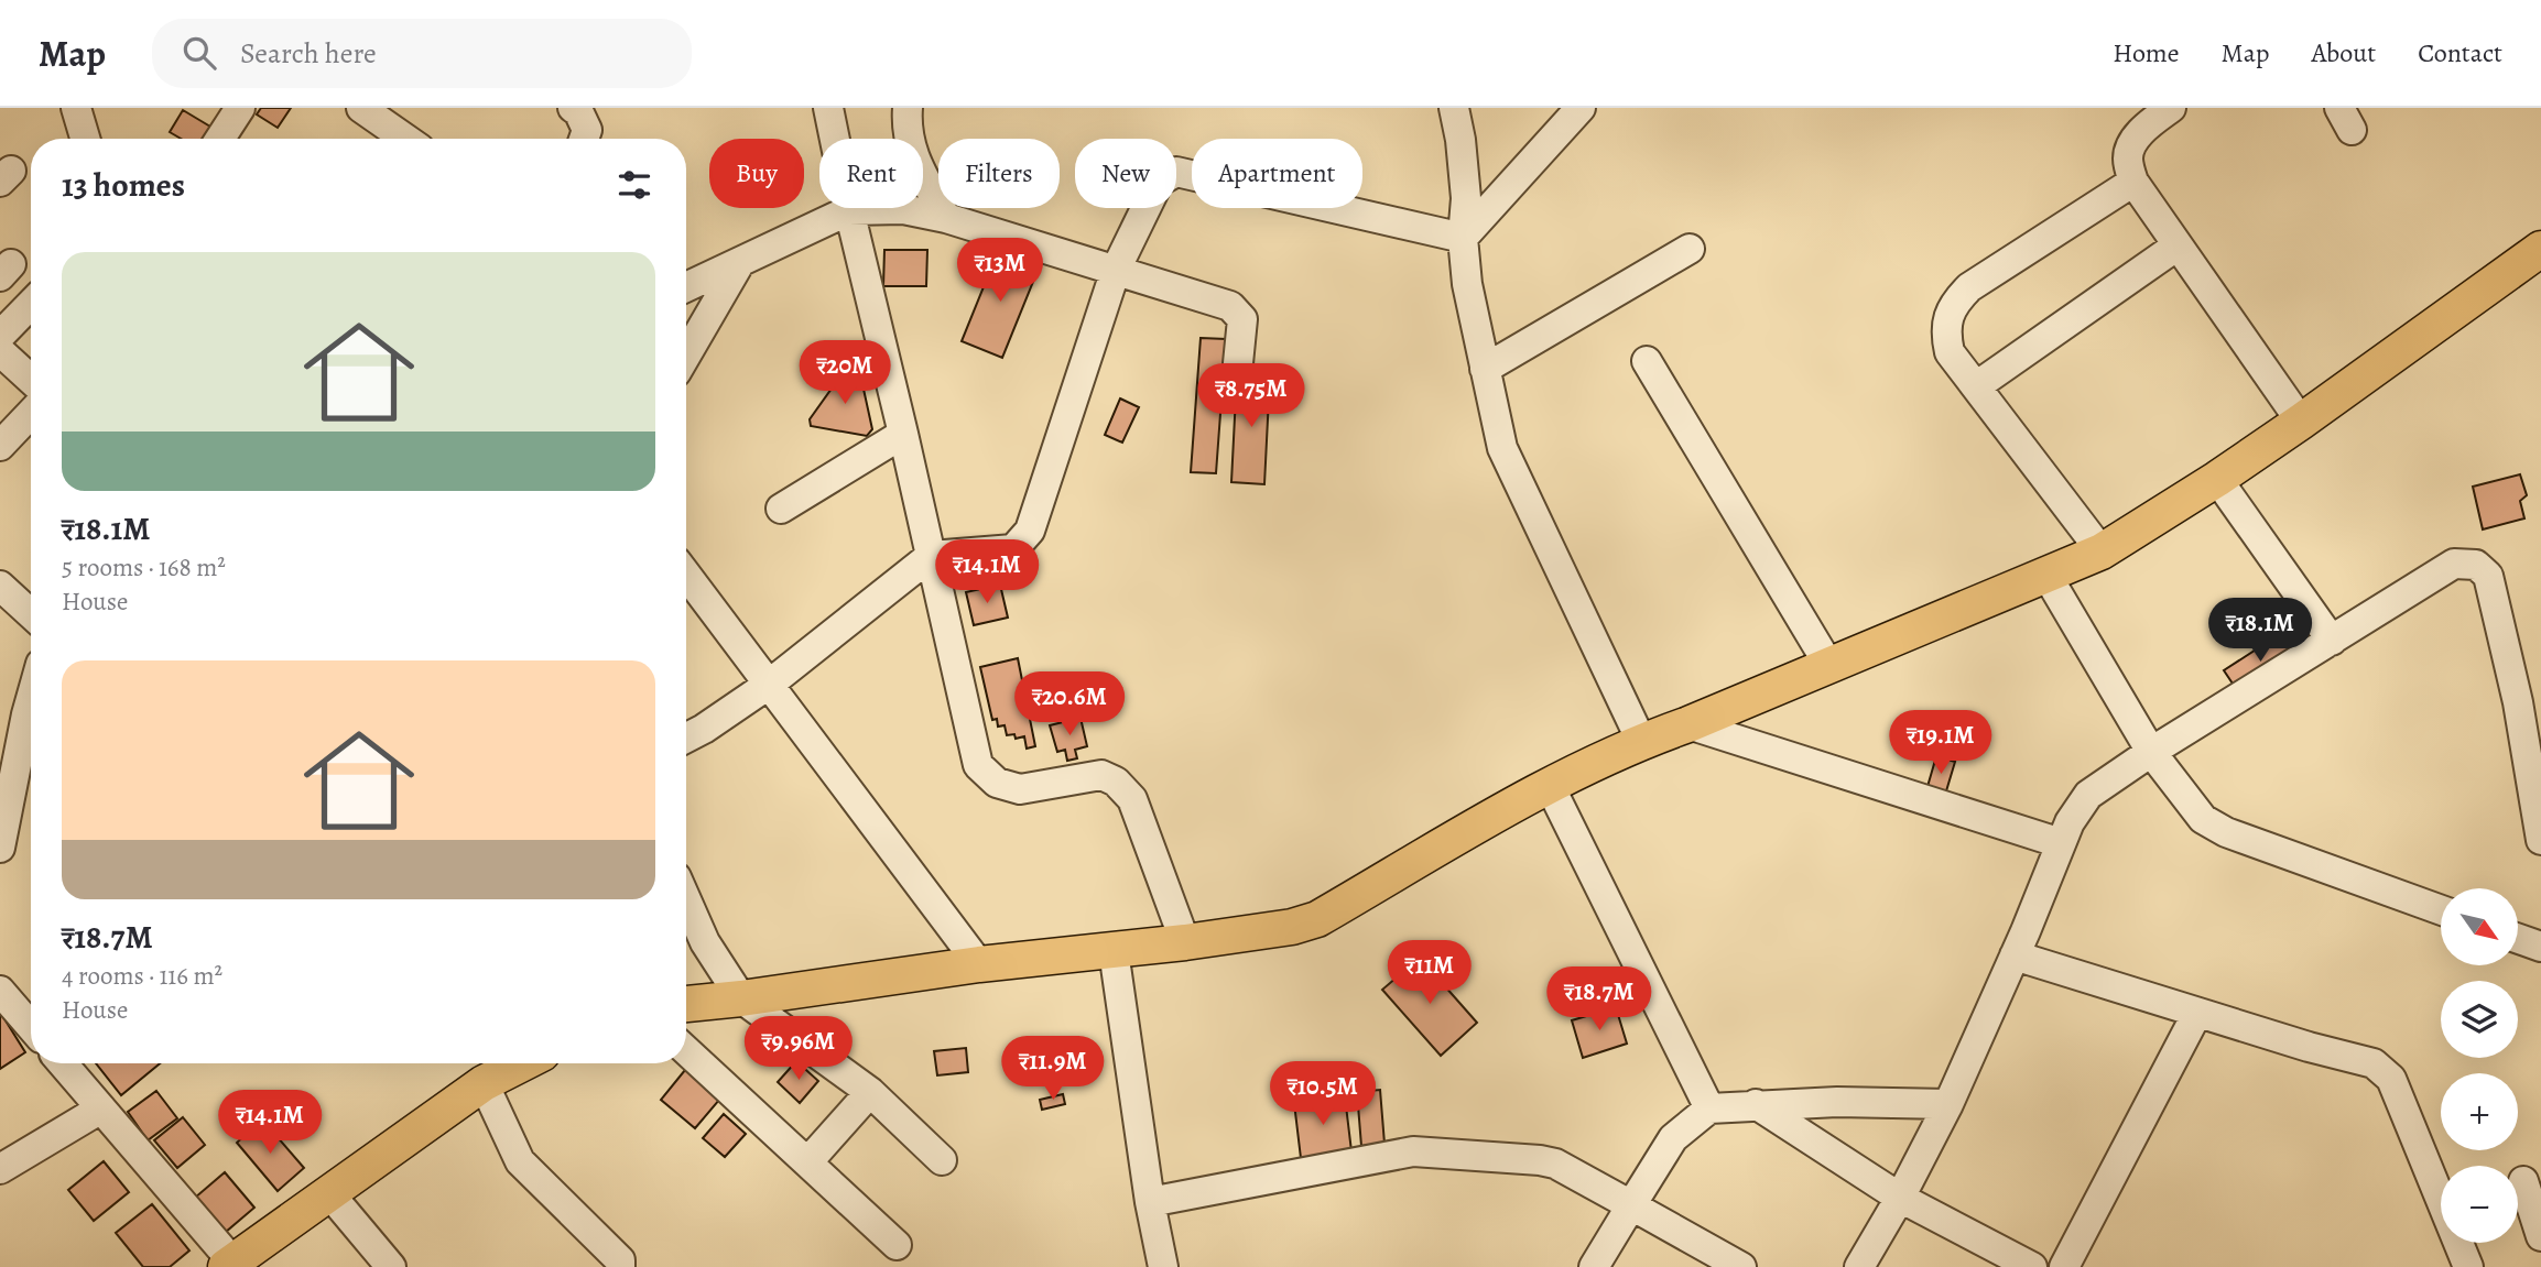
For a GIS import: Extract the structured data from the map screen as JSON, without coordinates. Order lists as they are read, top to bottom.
{
  "north": "bottom right",
  "page": {
    "header": "Map",
    "search": "Search here",
    "nav": [
      "Home",
      "Map",
      "About",
      "Contact"
    ],
    "chip": [
      "Buy",
      "Rent",
      "Filters",
      "New",
      "Apartment"
    ],
    "heading": "13 homes",
    "list": [
      {
        "name": "₹18.1M",
        "note": "5 rooms · 168 m² · House"
      },
      {
        "name": "₹18.7M",
        "note": "4 rooms · 116 m² · House"
      }
    ],
    "price": [
      "₹13M",
      "₹20M",
      "₹8.75M",
      "₹14.1M",
      "₹18.1M",
      "₹20.6M",
      "₹19.1M",
      "₹11M",
      "₹18.7M",
      "₹9.96M",
      "₹11.9M",
      "₹10.5M",
      "₹14.1M"
    ],
    "map_buttons": ["+", "−"]
  }
}
